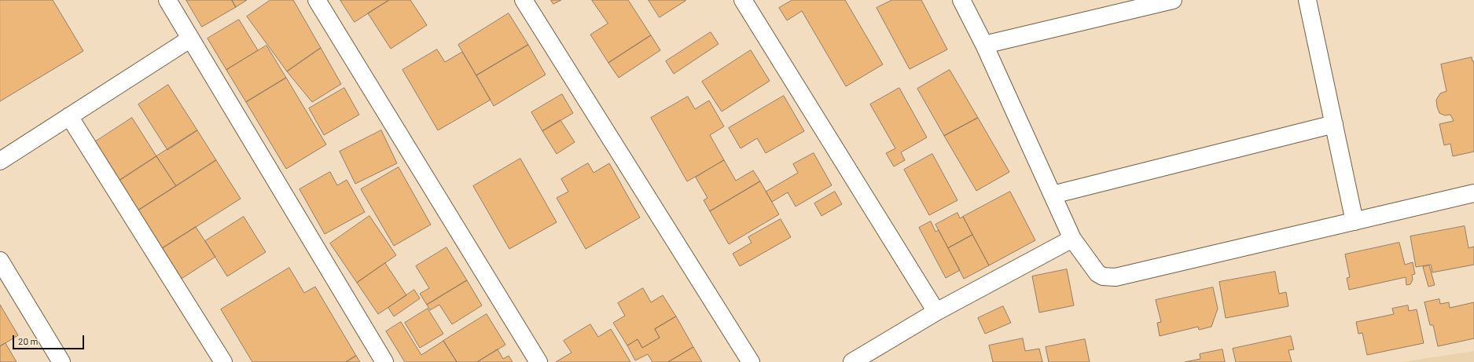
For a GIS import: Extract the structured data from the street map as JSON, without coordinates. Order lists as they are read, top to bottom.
{
  "scale_bar": "20 m"
}
